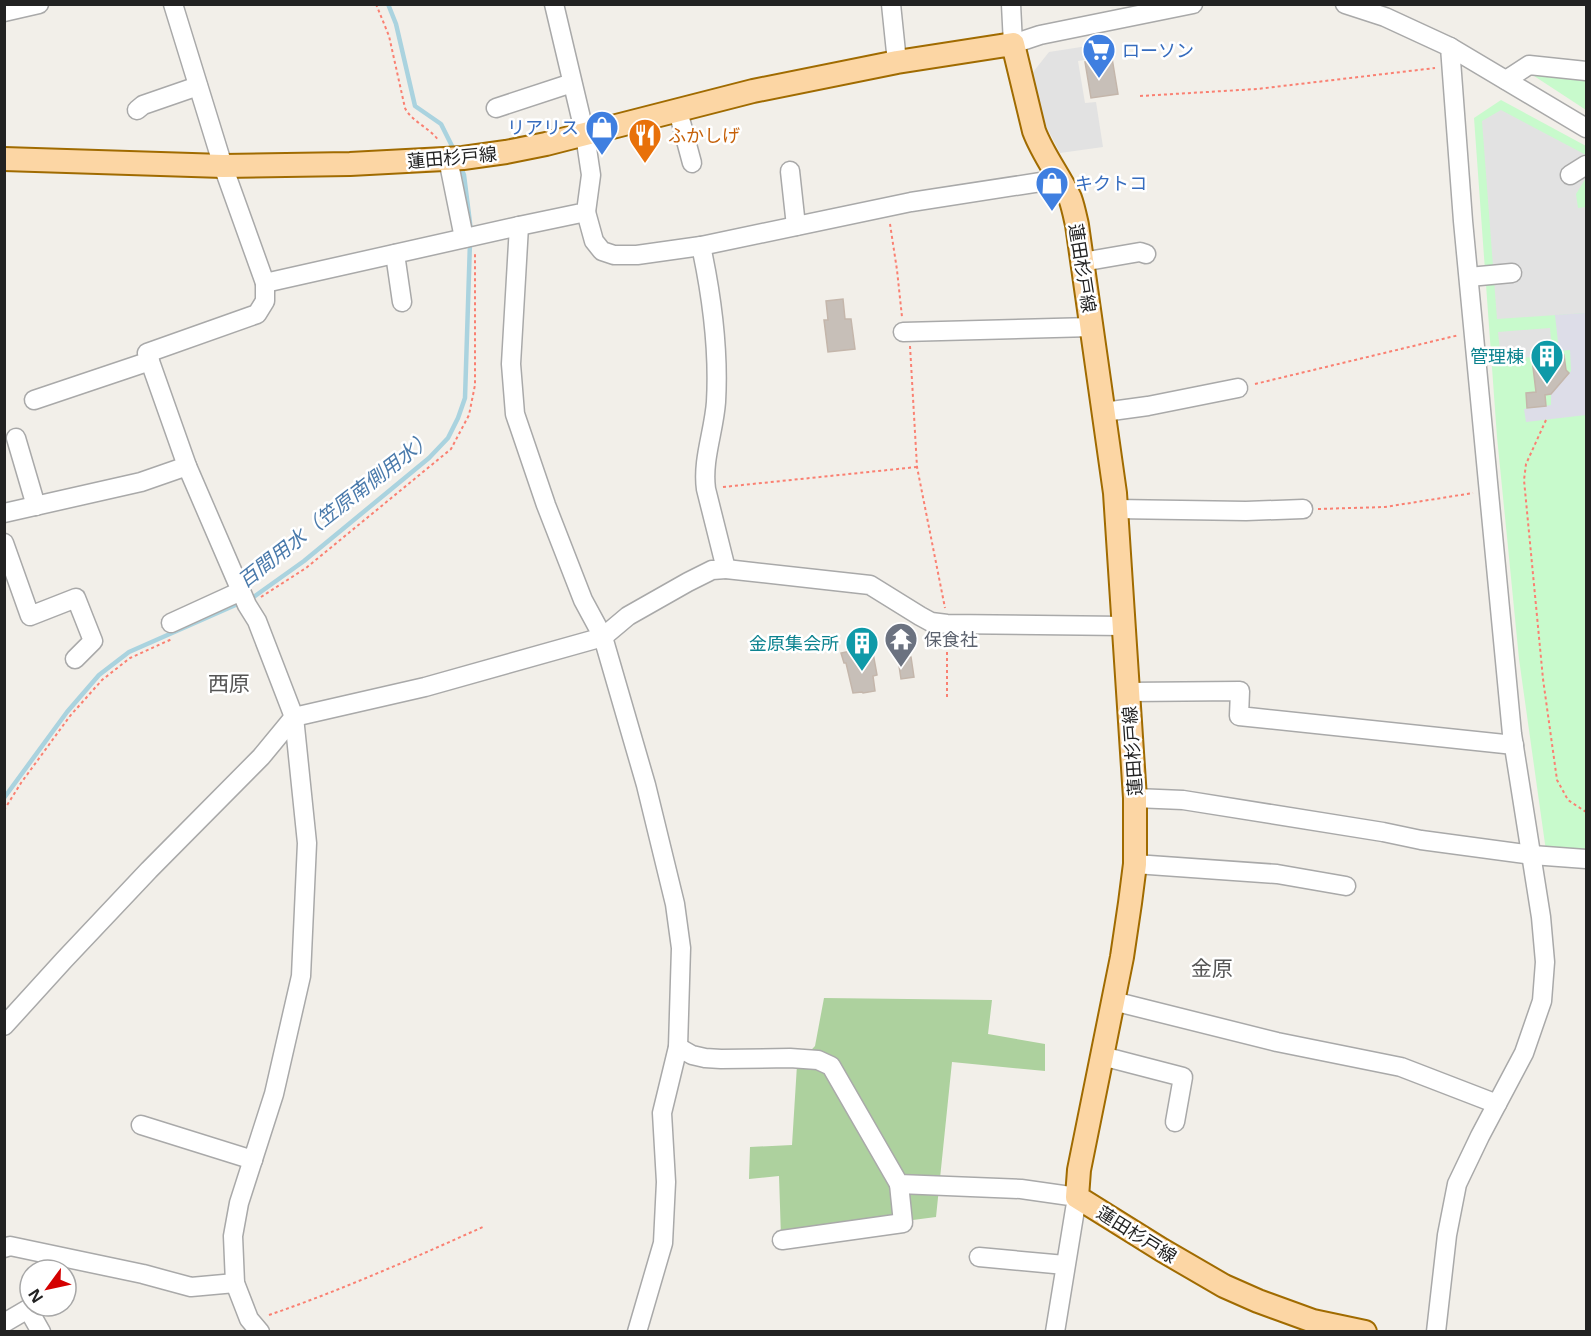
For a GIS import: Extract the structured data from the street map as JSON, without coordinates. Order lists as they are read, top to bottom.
{
  "streets": {
    "main road": ["蓮田杉戸線"]
  },
  "districts": ["西原", "金原"],
  "water": ["百間用水（笠原南側用水）"],
  "places": {
    "supermarket": ["ローソン"],
    "shop": ["リアリス", "キクトコ"],
    "restaurant": ["ふかしげ"],
    "building": ["管理棟", "金原集会所"],
    "temple": ["保食社"]
  },
  "north": "bottom left"
}
